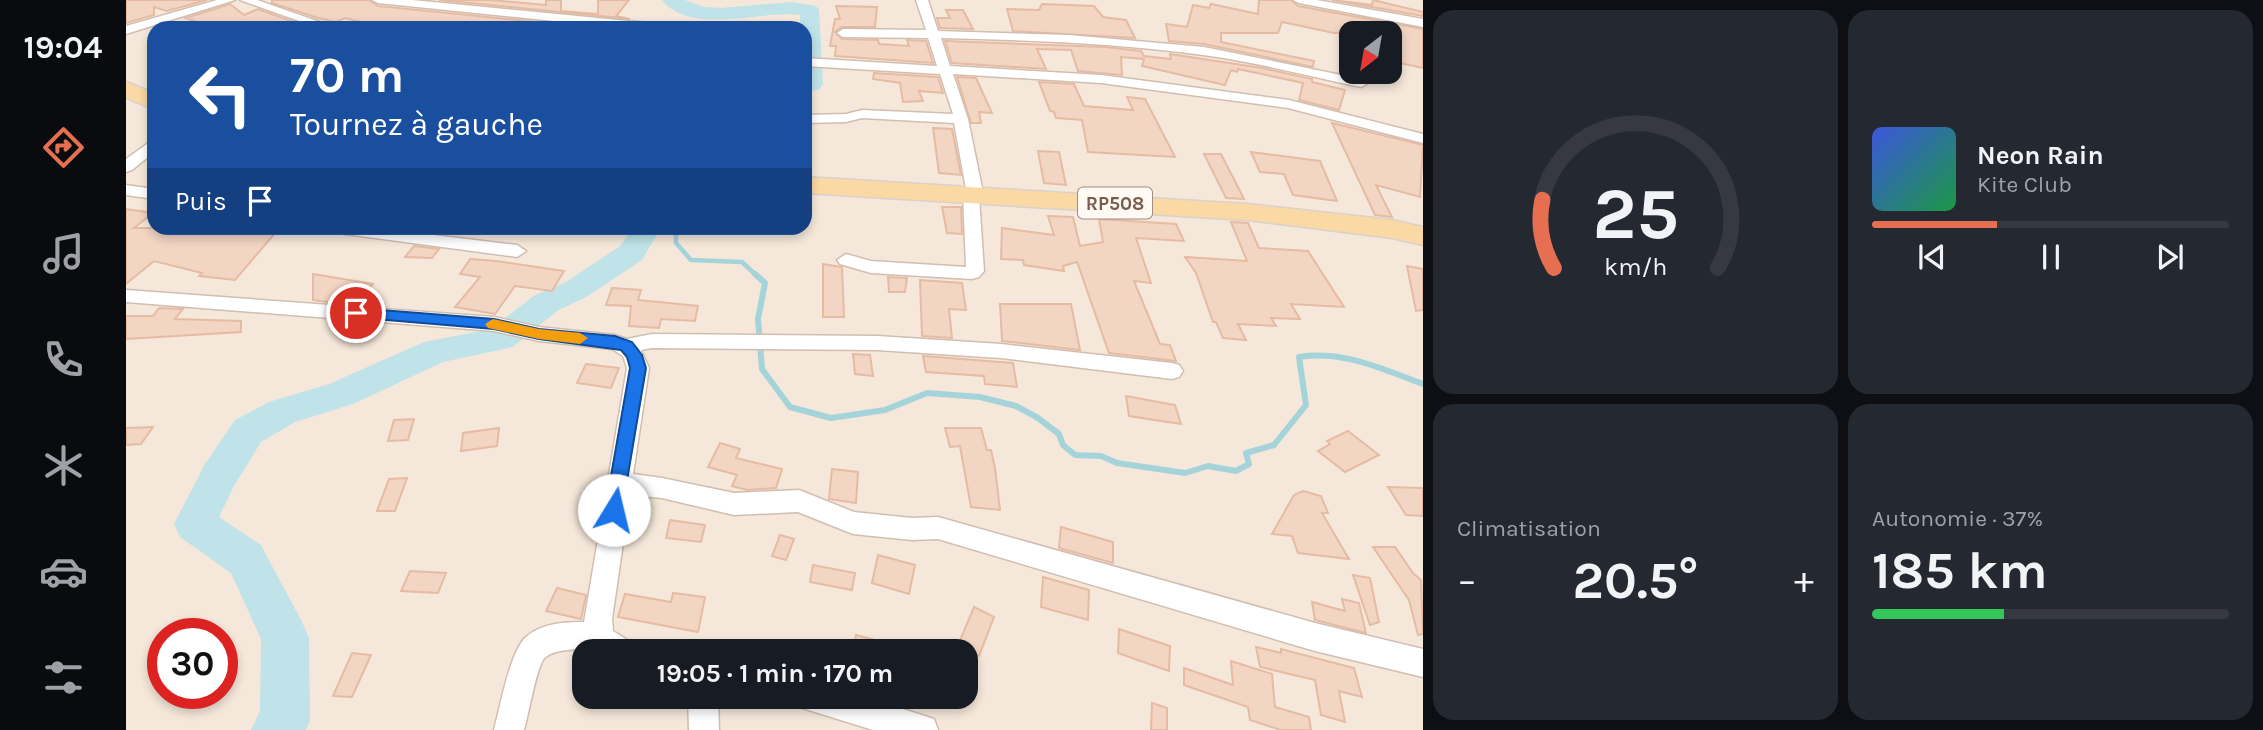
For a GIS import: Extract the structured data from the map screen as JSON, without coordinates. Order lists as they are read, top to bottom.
{
  "streets": {
    "main road": ["RP508"]
  },
  "north": "bottom left",
  "page": {
    "tabs": "19:04",
    "turn": ["70 m", "Tournez à gauche"],
    "song": ["Neon Rain", "Kite Club"],
    "then": "Puis",
    "tile": [
      "Climatisation",
      ["Autonomie · 37%", "185 km"]
    ],
    "heat": ["−", "20.5°", "+"],
    "limit": "30",
    "trip": "19:05 · 1 min · 170 m",
    "gauge": ["25", "km/h"]
  }
}
